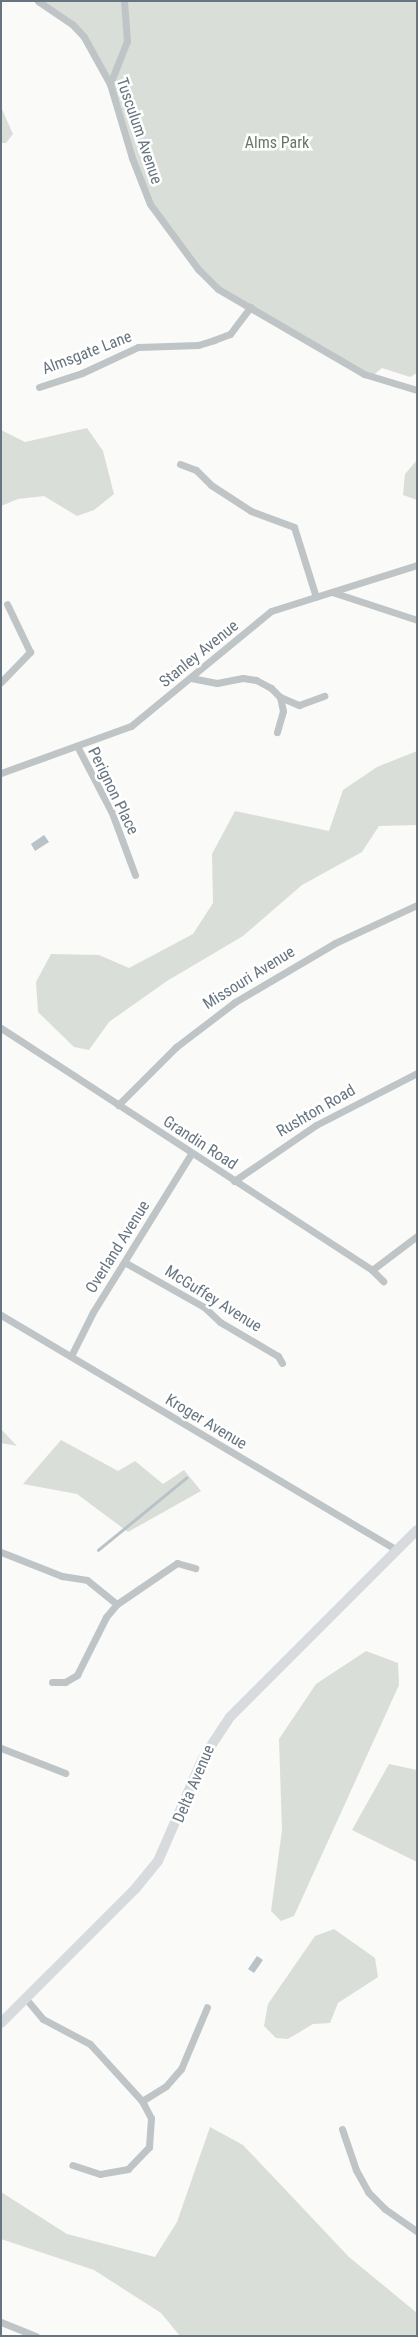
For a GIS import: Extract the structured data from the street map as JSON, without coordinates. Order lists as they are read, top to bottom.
{
  "streets": {
    "main road": ["Delta Avenue"],
    "street": [
      "Tusculum Avenue",
      "Almsgate Lane",
      "Stanley Avenue",
      "Perignon Place",
      "Missouri Avenue",
      "Rushton Road",
      "Grandin Road",
      "Overland Avenue",
      "McGuffey Avenue",
      "Kroger Avenue"
    ]
  },
  "crossings": [
    ["Tusculum Avenue", "Almsgate Lane"],
    ["Stanley Avenue", "Perignon Place"],
    ["Missouri Avenue", "Grandin Road"],
    ["Rushton Road", "Grandin Road"],
    ["Grandin Road", "Overland Avenue"],
    ["Overland Avenue", "McGuffey Avenue"],
    ["Overland Avenue", "Kroger Avenue"],
    ["Kroger Avenue", "Delta Avenue"]
  ],
  "parks": ["Alms Park"]
}
